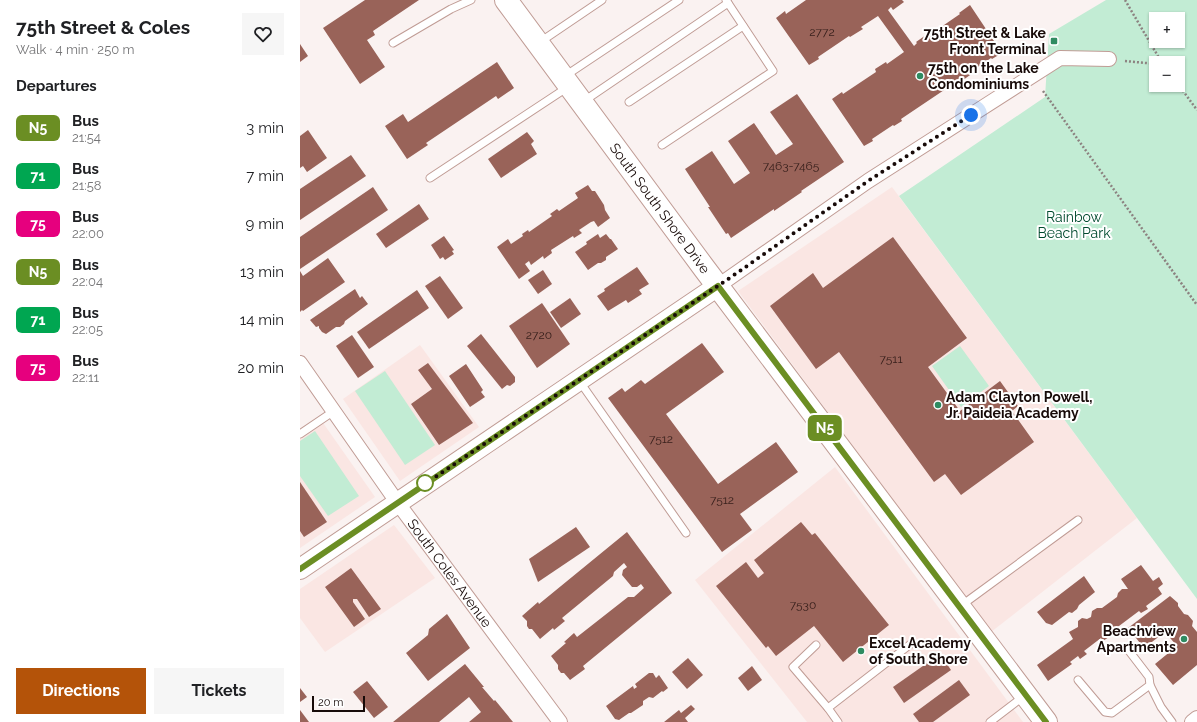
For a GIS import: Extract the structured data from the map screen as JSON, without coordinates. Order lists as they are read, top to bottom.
{
  "streets": {
    "main road": ["South South Shore Drive"],
    "street": ["South Coles Avenue"]
  },
  "parks": ["Rainbow Beach Park"],
  "places": {
    "transit": ["75th Street & Lake Front Terminal"],
    "other": [
      "75th on the Lake Condominiums",
      "Adam Clayton Powell, Jr. Paideia Academy",
      "Beachview Apartments",
      "Excel Academy of South Shore"
    ]
  },
  "lines": ["bus line N5"],
  "house_numbers": [
    "2772",
    "7463-7465",
    "2720",
    "7511",
    "7512",
    "7512",
    "7530"
  ],
  "scale_bar": "20 m",
  "page": {
    "heading": [
      ["75th Street & Coles", "Walk · 4 min · 250 m"],
      "Departures"
    ],
    "on_map": "N5",
    "map_buttons": ["+", "−"],
    "list": [
      {
        "mark": "N5",
        "name": "Bus",
        "note": "21:54",
        "value": "3 min"
      },
      {
        "mark": "71",
        "name": "Bus",
        "note": "21:58",
        "value": "7 min"
      },
      {
        "mark": "75",
        "name": "Bus",
        "note": "22:00",
        "value": "9 min"
      },
      {
        "mark": "N5",
        "name": "Bus",
        "note": "22:04",
        "value": "13 min"
      },
      {
        "mark": "71",
        "name": "Bus",
        "note": "22:05",
        "value": "14 min"
      },
      {
        "mark": "75",
        "name": "Bus",
        "note": "22:11",
        "value": "20 min"
      }
    ],
    "buttons": ["Directions", "Tickets"],
    "scale": "20 m"
  }
}
